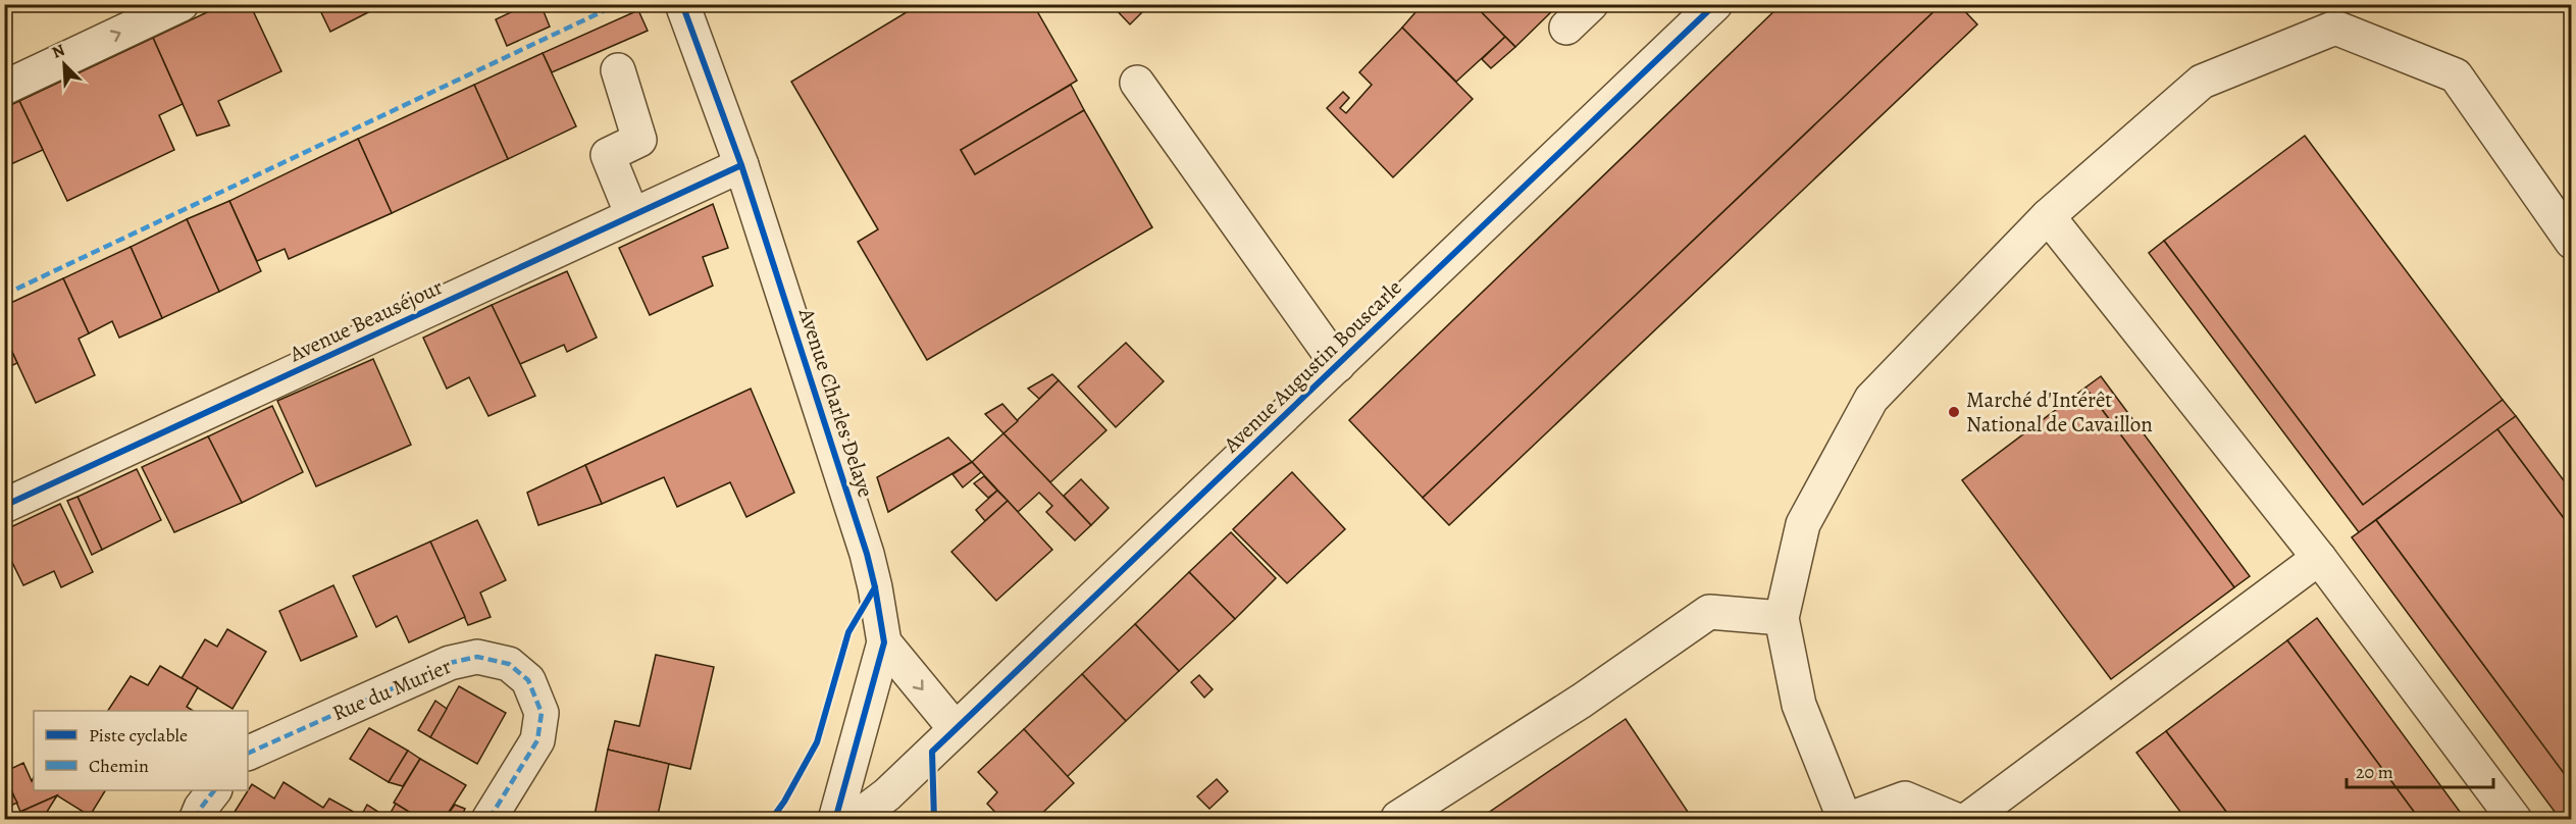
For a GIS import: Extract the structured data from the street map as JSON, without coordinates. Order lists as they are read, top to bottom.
{
  "streets": {
    "street": [
      "Avenue Beauséjour",
      "Avenue Augustin Bouscarle",
      "Avenue Charles Delaye",
      "Rue du Murier"
    ]
  },
  "crossings": [
    ["Avenue Beauséjour", "Avenue Charles Delaye"]
  ],
  "places": ["Marché d'Intérêt National de Cavaillon"],
  "legend": ["Piste cyclable", "Chemin"],
  "scale_bar": "20 m",
  "north": "top left"
}
